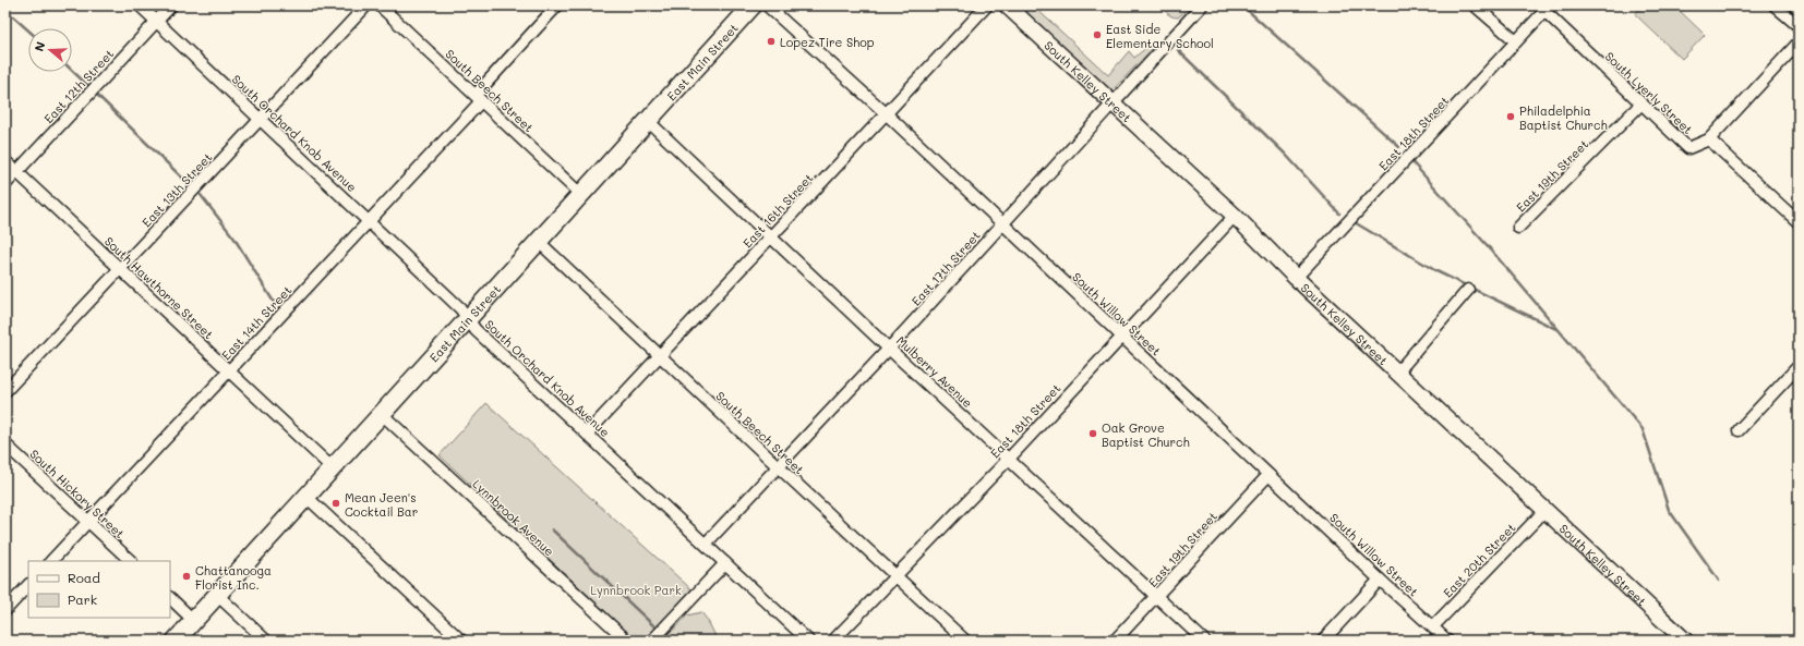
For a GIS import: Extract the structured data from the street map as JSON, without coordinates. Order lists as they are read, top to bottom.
{
  "streets": {
    "main road": ["East Main Street", "South Kelley Street"],
    "street": [
      "East 12th Street",
      "South Beech Street",
      "South Lyerly Street",
      "South Orchard Knob Avenue",
      "East 18th Street",
      "East 19th Street",
      "East 13th Street",
      "East 16th Street",
      "East 17th Street",
      "South Hawthorne Street",
      "South Willow Street",
      "East 14th Street",
      "Mulberry Avenue",
      "South Hickory Street",
      "Lynnbrook Avenue",
      "East 20th Street"
    ]
  },
  "crossings": [
    ["East Main Street", "South Beech Street"],
    ["East Main Street", "South Orchard Knob Avenue"],
    ["East Main Street", "South Hawthorne Street"],
    ["East Main Street", "Mulberry Avenue"],
    ["East Main Street", "Lynnbrook Avenue"],
    ["South Kelley Street", "East 18th Street"],
    ["South Kelley Street", "East 17th Street"],
    ["South Kelley Street", "East 20th Street"],
    ["East 12th Street", "South Orchard Knob Avenue"],
    ["East 12th Street", "South Hawthorne Street"],
    ["South Beech Street", "East 18th Street"],
    ["South Beech Street", "East 16th Street"],
    ["South Beech Street", "East 17th Street"],
    ["South Beech Street", "East 14th Street"],
    ["South Lyerly Street", "East 18th Street"],
    ["South Lyerly Street", "East 19th Street"],
    ["South Orchard Knob Avenue", "East 13th Street"],
    ["South Orchard Knob Avenue", "East 16th Street"],
    ["South Orchard Knob Avenue", "East 17th Street"],
    ["South Orchard Knob Avenue", "East 14th Street"],
    ["East 18th Street", "South Willow Street"],
    ["East 18th Street", "Mulberry Avenue"],
    ["East 19th Street", "South Willow Street"],
    ["East 19th Street", "Mulberry Avenue"],
    ["East 13th Street", "South Hawthorne Street"],
    ["East 16th Street", "South Willow Street"],
    ["East 16th Street", "Mulberry Avenue"],
    ["East 17th Street", "South Willow Street"],
    ["East 17th Street", "Mulberry Avenue"],
    ["South Hawthorne Street", "East 14th Street"],
    ["South Willow Street", "East 20th Street"],
    ["East 14th Street", "South Hickory Street"]
  ],
  "parks": ["Lynnbrook Park"],
  "places": [
    "East Side Elementary School",
    "Lopez Tire Shop",
    "Philadelphia Baptist Church",
    "Oak Grove Baptist Church",
    "Mean Jeen's Cocktail Bar",
    "Chattanooga Florist Inc."
  ],
  "legend": ["Road", "Park"],
  "north": "left"
}
